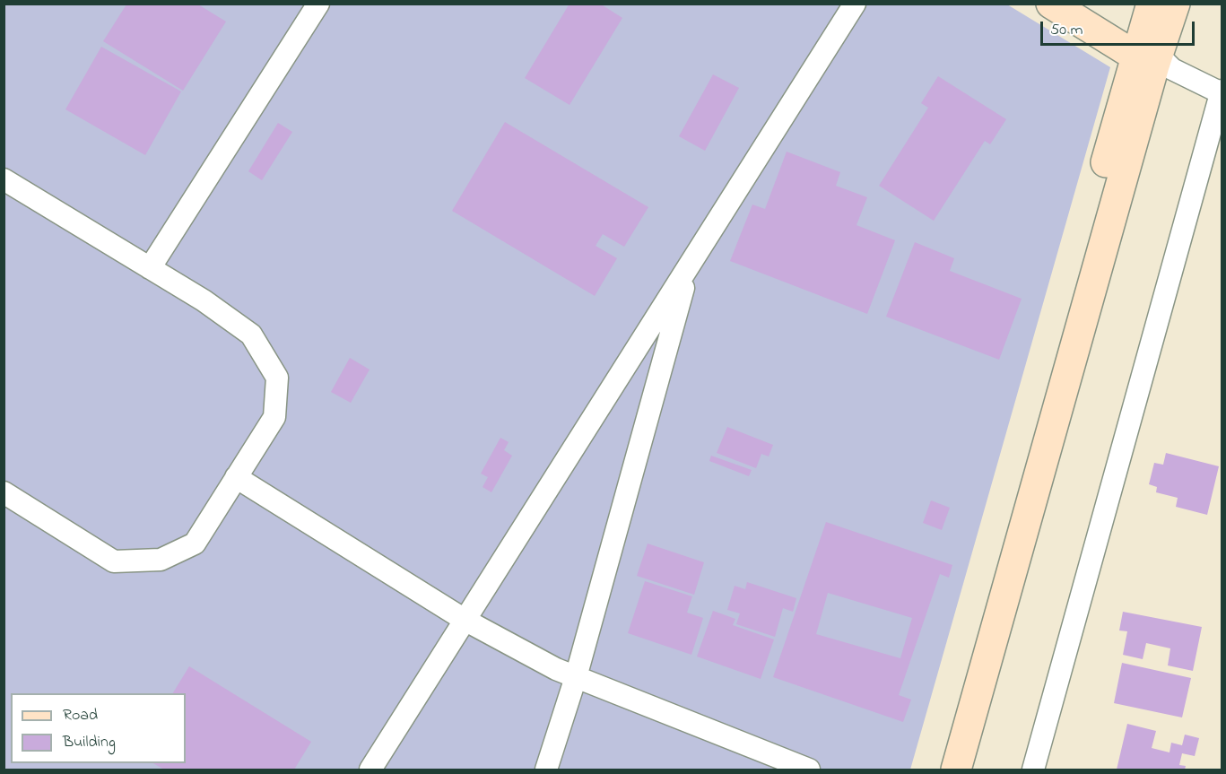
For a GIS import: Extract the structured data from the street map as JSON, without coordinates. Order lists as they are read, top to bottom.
{
  "legend": ["Road", "Building"],
  "scale_bar": "50 m"
}
